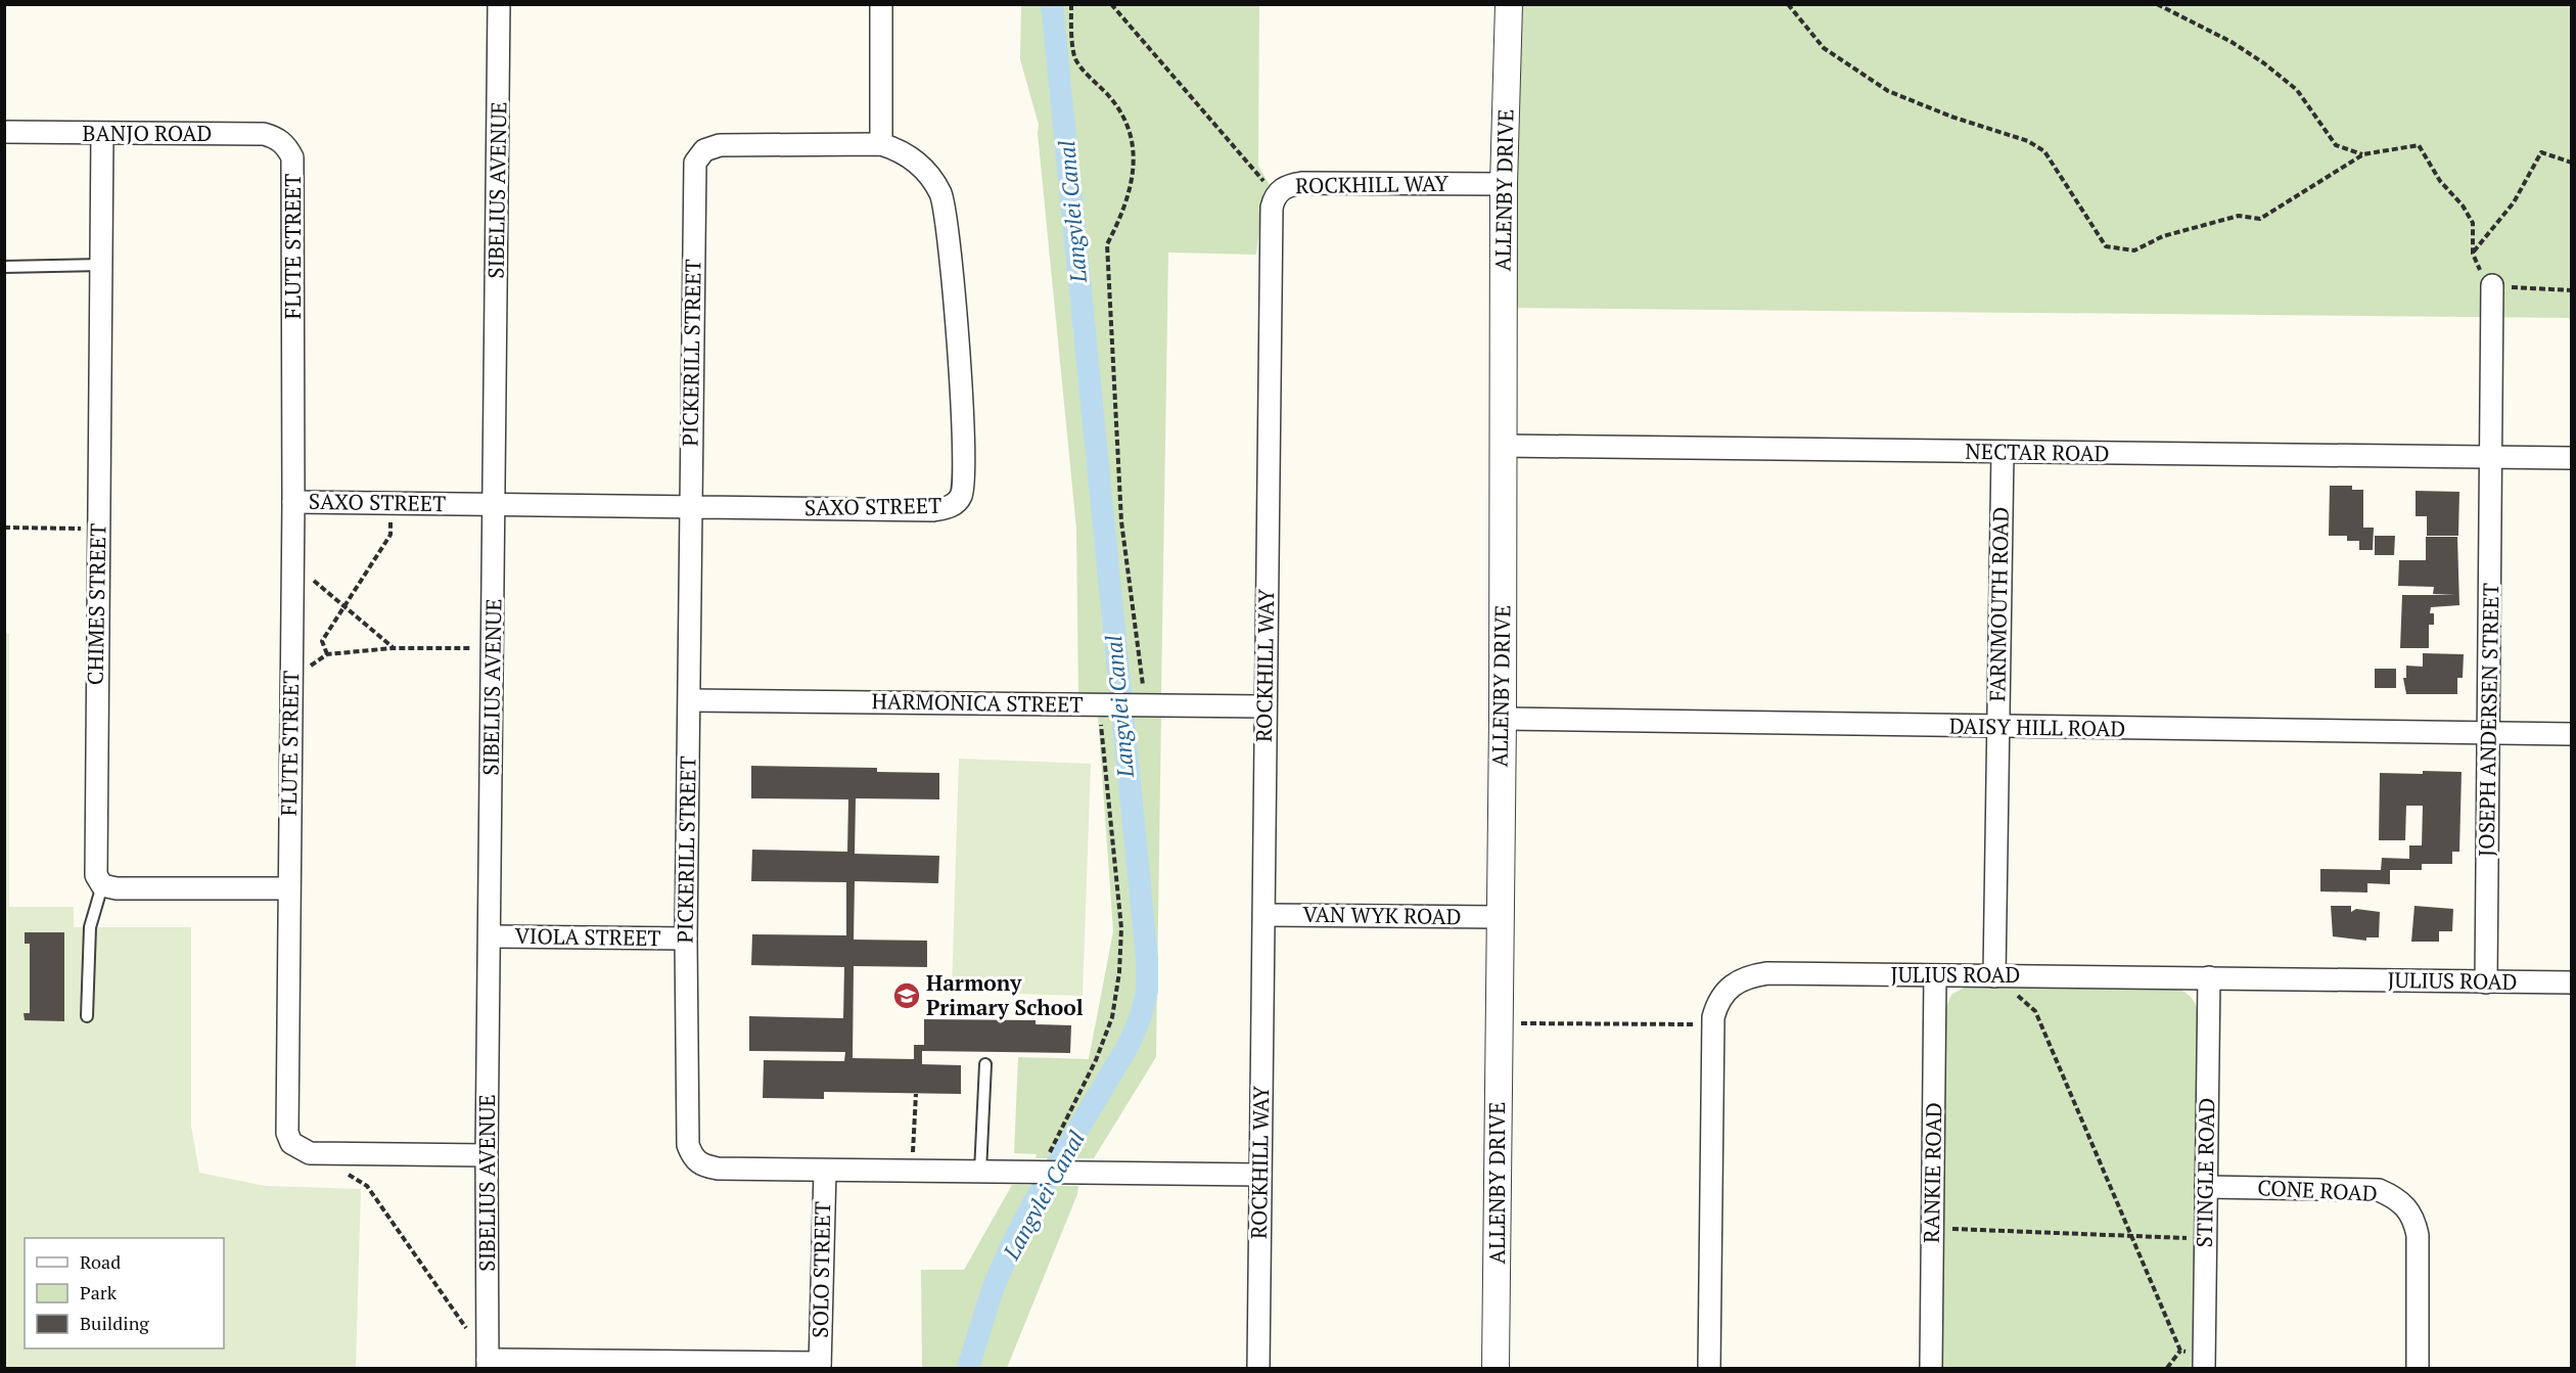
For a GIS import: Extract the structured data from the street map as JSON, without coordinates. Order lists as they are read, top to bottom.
{
  "streets": {
    "street": [
      "BANJO ROAD",
      "ROCKHILL WAY",
      "SIBELIUS AVENUE",
      "ALLENBY DRIVE",
      "FLUTE STREET",
      "PICKERILL STREET",
      "NECTAR ROAD",
      "SAXO STREET",
      "CHIMES STREET",
      "FARNMOUTH ROAD",
      "HARMONICA STREET",
      "JOSEPH ANDERSEN STREET",
      "DAISY HILL ROAD",
      "VAN WYK ROAD",
      "VIOLA STREET",
      "JULIUS ROAD",
      "RANKIE ROAD",
      "STINGLE ROAD",
      "CONE ROAD",
      "SOLO STREET"
    ]
  },
  "crossings": [
    ["BANJO ROAD", "FLUTE STREET"],
    ["BANJO ROAD", "CHIMES STREET"],
    ["ROCKHILL WAY", "ALLENBY DRIVE"],
    ["ROCKHILL WAY", "PICKERILL STREET"],
    ["ROCKHILL WAY", "HARMONICA STREET"],
    ["ROCKHILL WAY", "VAN WYK ROAD"],
    ["SIBELIUS AVENUE", "SAXO STREET"],
    ["SIBELIUS AVENUE", "VIOLA STREET"],
    ["ALLENBY DRIVE", "NECTAR ROAD"],
    ["ALLENBY DRIVE", "DAISY HILL ROAD"],
    ["ALLENBY DRIVE", "VAN WYK ROAD"],
    ["FLUTE STREET", "SAXO STREET"],
    ["PICKERILL STREET", "SAXO STREET"],
    ["PICKERILL STREET", "HARMONICA STREET"],
    ["PICKERILL STREET", "VIOLA STREET"],
    ["PICKERILL STREET", "SOLO STREET"],
    ["NECTAR ROAD", "FARNMOUTH ROAD"],
    ["NECTAR ROAD", "JOSEPH ANDERSEN STREET"],
    ["FARNMOUTH ROAD", "DAISY HILL ROAD"],
    ["FARNMOUTH ROAD", "JULIUS ROAD"],
    ["JOSEPH ANDERSEN STREET", "DAISY HILL ROAD"],
    ["JOSEPH ANDERSEN STREET", "JULIUS ROAD"],
    ["JULIUS ROAD", "RANKIE ROAD"],
    ["JULIUS ROAD", "STINGLE ROAD"],
    ["STINGLE ROAD", "CONE ROAD"]
  ],
  "water": ["Langvlei Canal"],
  "places": {
    "school or university": ["Harmony Primary School"]
  },
  "legend": ["Road", "Park", "Building"]
}
